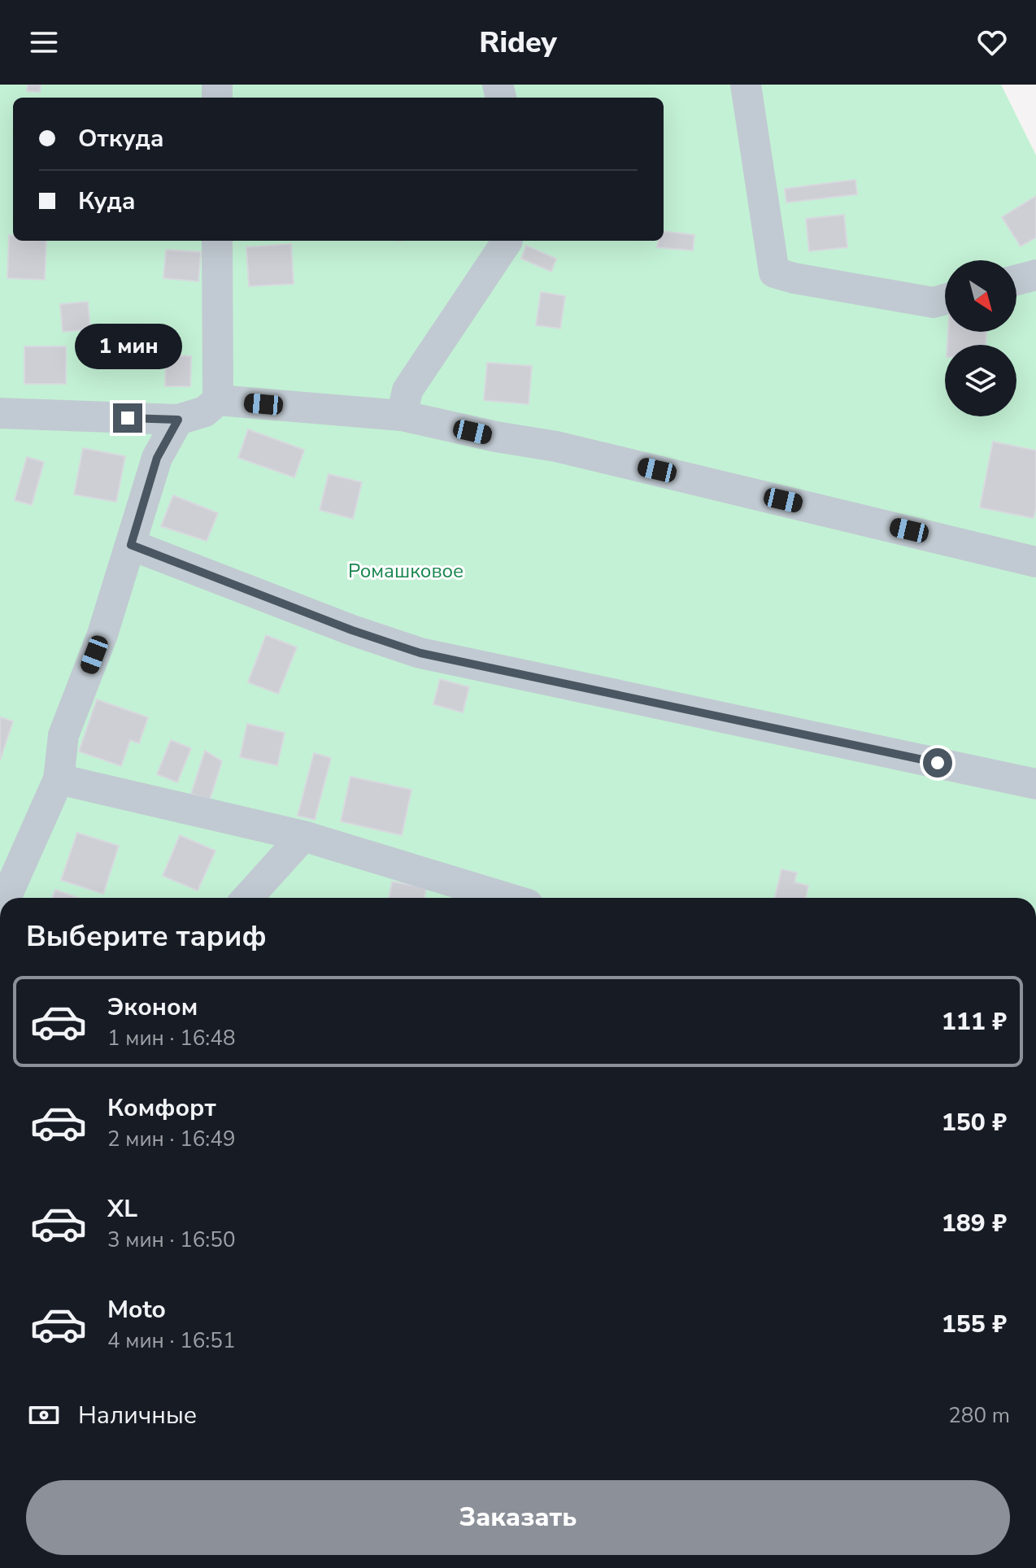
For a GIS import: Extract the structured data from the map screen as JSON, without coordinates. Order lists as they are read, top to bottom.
{
  "parks": ["Ромашковое"],
  "north": "bottom right",
  "page": {
    "header": "Ridey",
    "banner": ["Откуда", "Куда"],
    "bubble": "1 мин",
    "heading": "Выберите тариф",
    "list": [
      {
        "name": "Эконом",
        "note": "1 мин · 16:48",
        "value": "111 ₽"
      },
      {
        "name": "Комфорт",
        "note": "2 мин · 16:49",
        "value": "150 ₽"
      },
      {
        "name": "XL",
        "note": "3 мин · 16:50",
        "value": "189 ₽"
      },
      {
        "name": "Moto",
        "note": "4 мин · 16:51",
        "value": "155 ₽"
      }
    ],
    "pay": ["Наличные", "280 m"],
    "buttons": "Заказать"
  }
}
